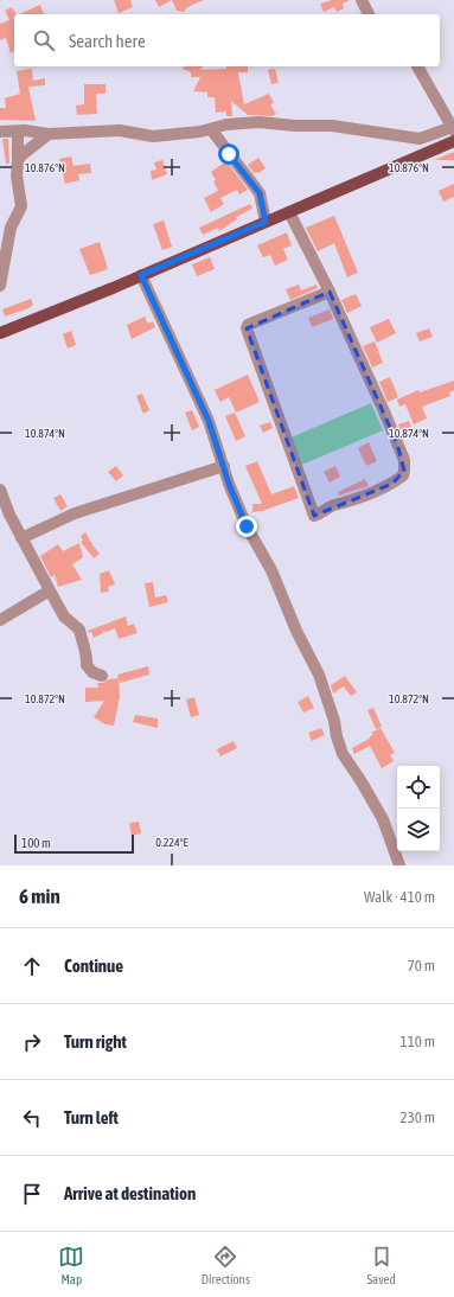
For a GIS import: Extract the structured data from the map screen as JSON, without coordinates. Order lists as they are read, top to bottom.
{
  "scale_bar": "100 m",
  "page": {
    "search": "Search here",
    "scale": "100 m",
    "heading": ["6 min", "Walk · 410 m"],
    "list": [
      ["Continue", "70 m"],
      ["Turn right", "110 m"],
      ["Turn left", "230 m"],
      "Arrive at destination"
    ],
    "nav": ["Map", "Directions", "Saved"]
  },
  "coordinates": [
    "10.876°N",
    "10.874°N",
    "10.872°N",
    "0.224°E"
  ]
}
